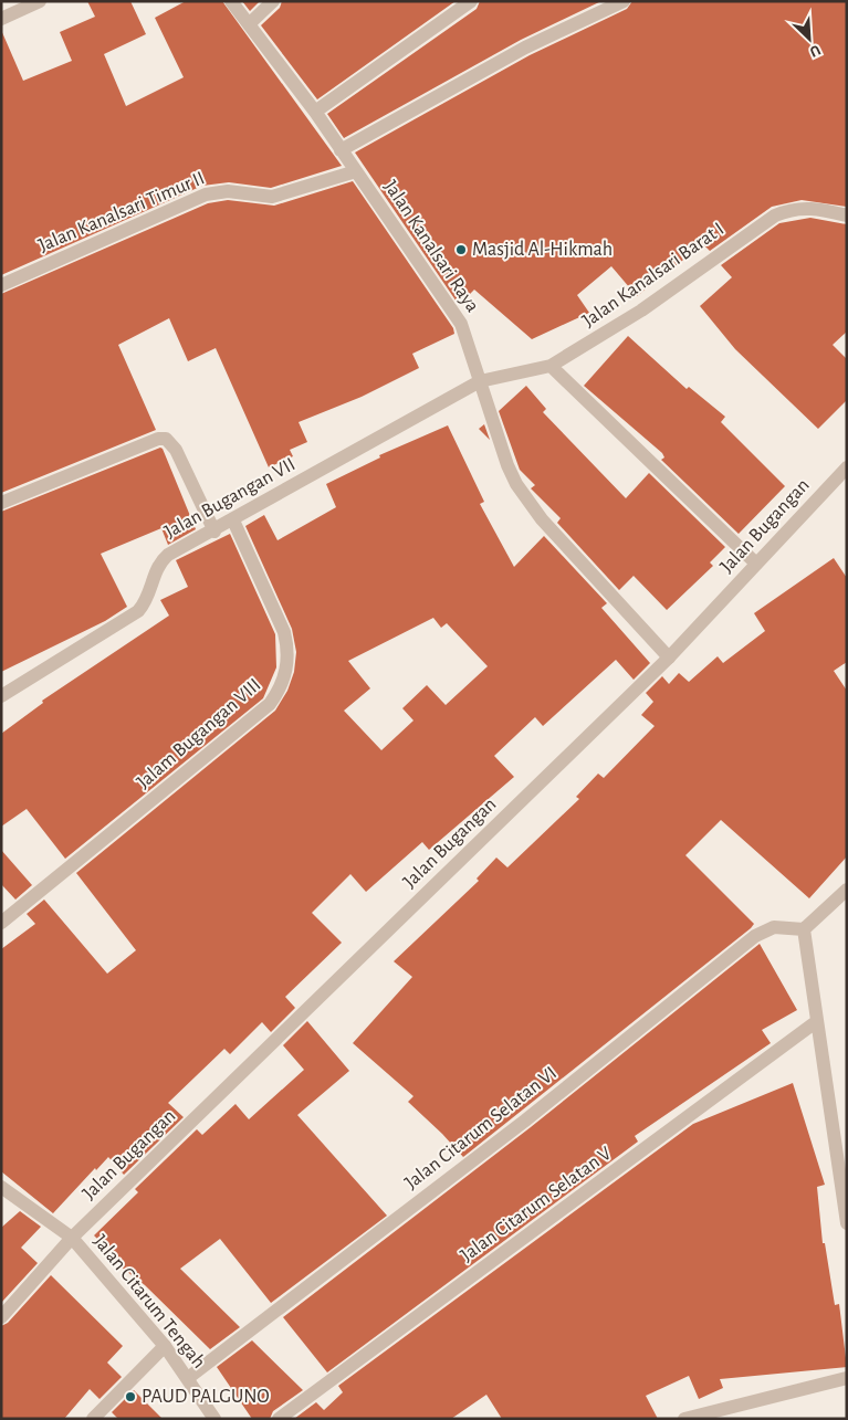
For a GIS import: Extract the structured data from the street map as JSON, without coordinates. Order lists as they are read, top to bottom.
{
  "streets": {
    "street": [
      "Jalan Kanalsari Timur II",
      "Jalan Kanalsari Raya",
      "Jalan Kanalsari Barat I",
      "Jalan Bugangan VII",
      "Jalan Bugangan",
      "Jalam Bugangan VIII",
      "Jalan Citarum Selatan VI",
      "Jalan Citarum Selatan V",
      "Jalan Citarum Tengah"
    ]
  },
  "crossings": [
    ["Jalan Kanalsari Timur II", "Jalan Kanalsari Raya"],
    ["Jalan Kanalsari Raya", "Jalan Kanalsari Barat I"],
    ["Jalan Kanalsari Raya", "Jalan Bugangan VII"],
    ["Jalan Kanalsari Raya", "Jalan Bugangan"],
    ["Jalan Kanalsari Barat I", "Jalan Bugangan VII"],
    ["Jalan Bugangan VII", "Jalam Bugangan VIII"],
    ["Jalan Bugangan", "Jalan Citarum Tengah"],
    ["Jalan Citarum Selatan VI", "Jalan Citarum Tengah"]
  ],
  "places": ["Masjid Al-Hikmah", "PAUD PALGUNO"],
  "north": "bottom right"
}
